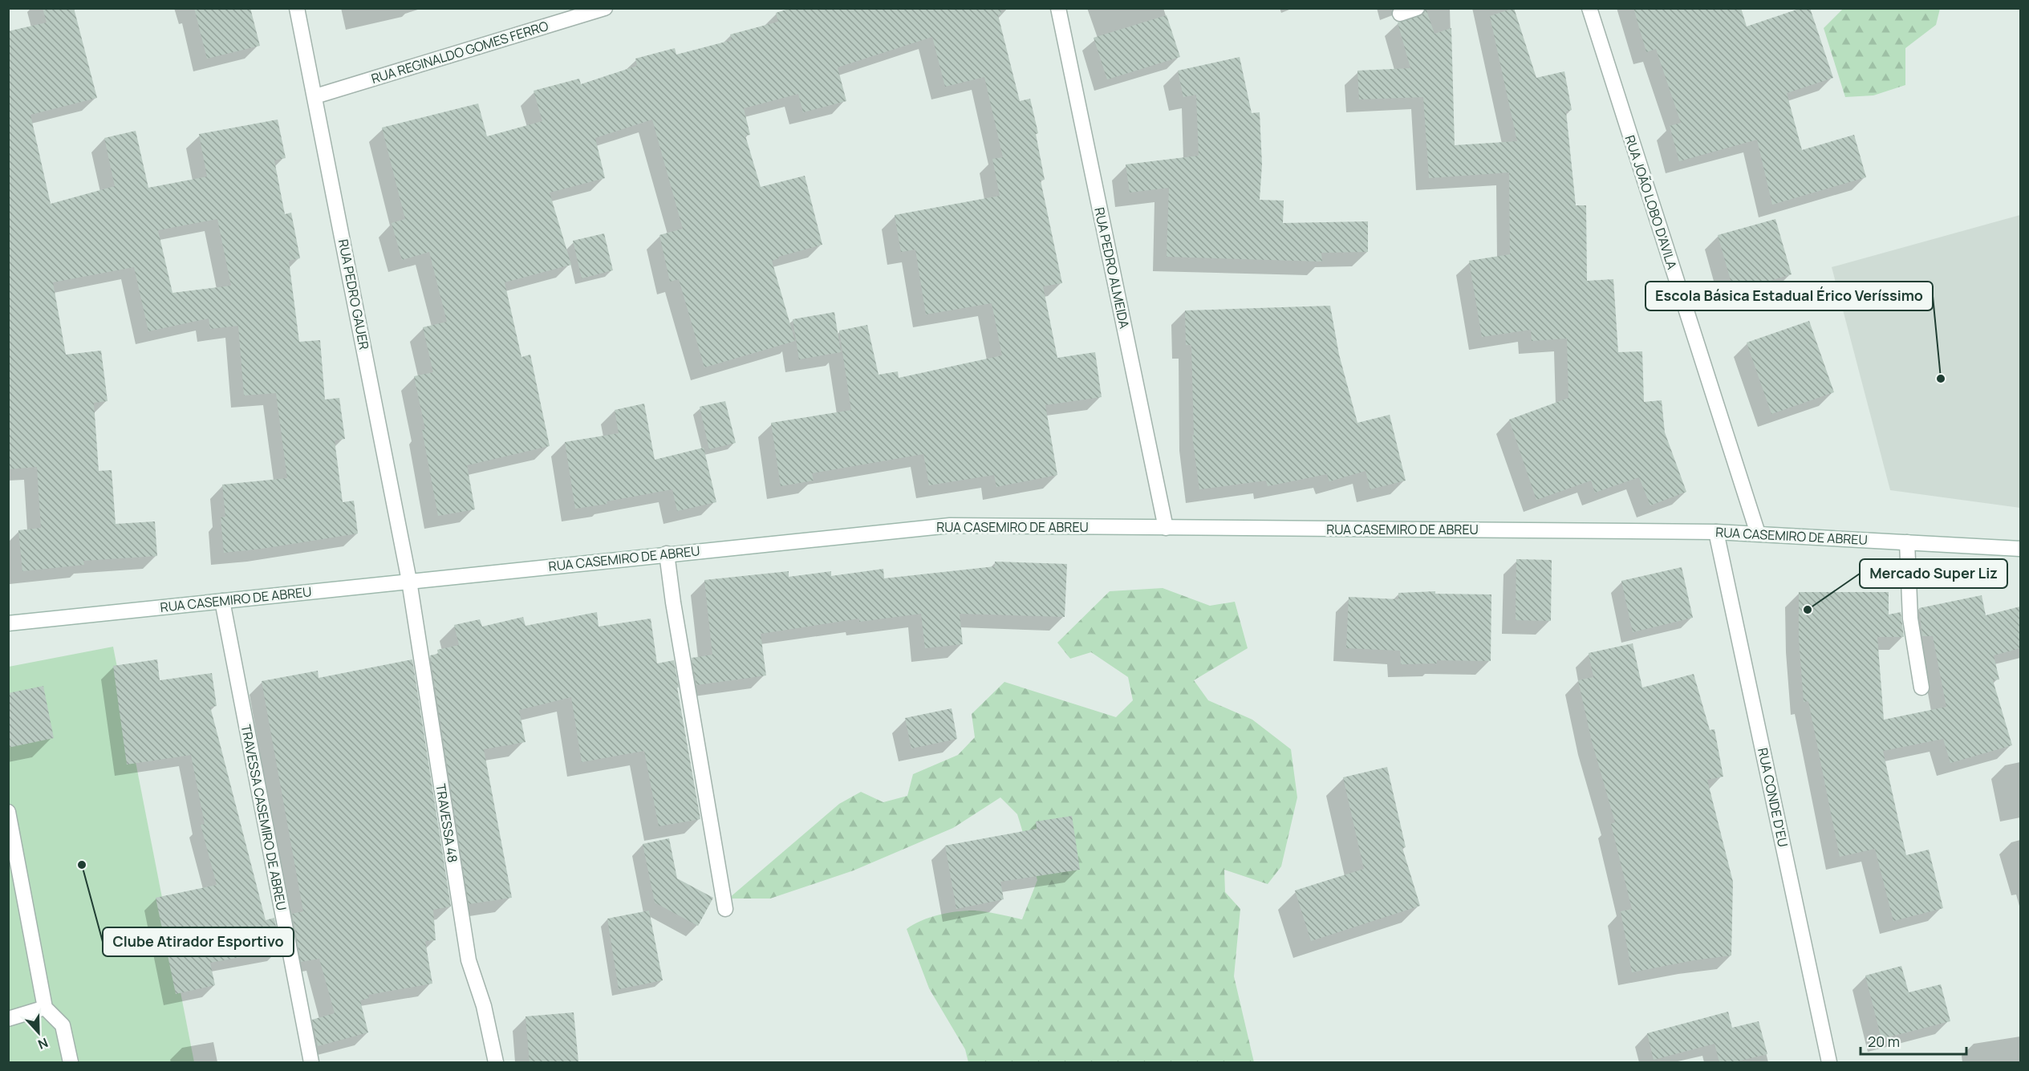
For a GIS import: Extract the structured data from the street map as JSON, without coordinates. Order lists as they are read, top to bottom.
{
  "streets": {
    "street": [
      "RUA REGINALDO GOMES FERRO",
      "RUA JOÃO LOBO D'AVILA",
      "RUA PEDRO ALMEIDA",
      "RUA PEDRO GAUER",
      "RUA CASEMIRO DE ABREU",
      "RUA CONDE D'EU",
      "TRAVESSA CASEMIRO DE ABREU",
      "TRAVESSA 48"
    ]
  },
  "crossings": [
    ["RUA REGINALDO GOMES FERRO", "RUA PEDRO GAUER"],
    ["RUA JOÃO LOBO D'AVILA", "RUA CASEMIRO DE ABREU"],
    ["RUA PEDRO ALMEIDA", "RUA CASEMIRO DE ABREU"],
    ["RUA PEDRO GAUER", "RUA CASEMIRO DE ABREU"],
    ["RUA PEDRO GAUER", "TRAVESSA 48"],
    ["RUA CASEMIRO DE ABREU", "RUA CONDE D'EU"],
    ["RUA CASEMIRO DE ABREU", "TRAVESSA CASEMIRO DE ABREU"],
    ["RUA CASEMIRO DE ABREU", "TRAVESSA 48"]
  ],
  "places": ["Escola Básica Estadual Érico Veríssimo", "Mercado Super Liz", "Clube Atirador Esportivo"],
  "scale_bar": "20 m",
  "north": "bottom"
}
